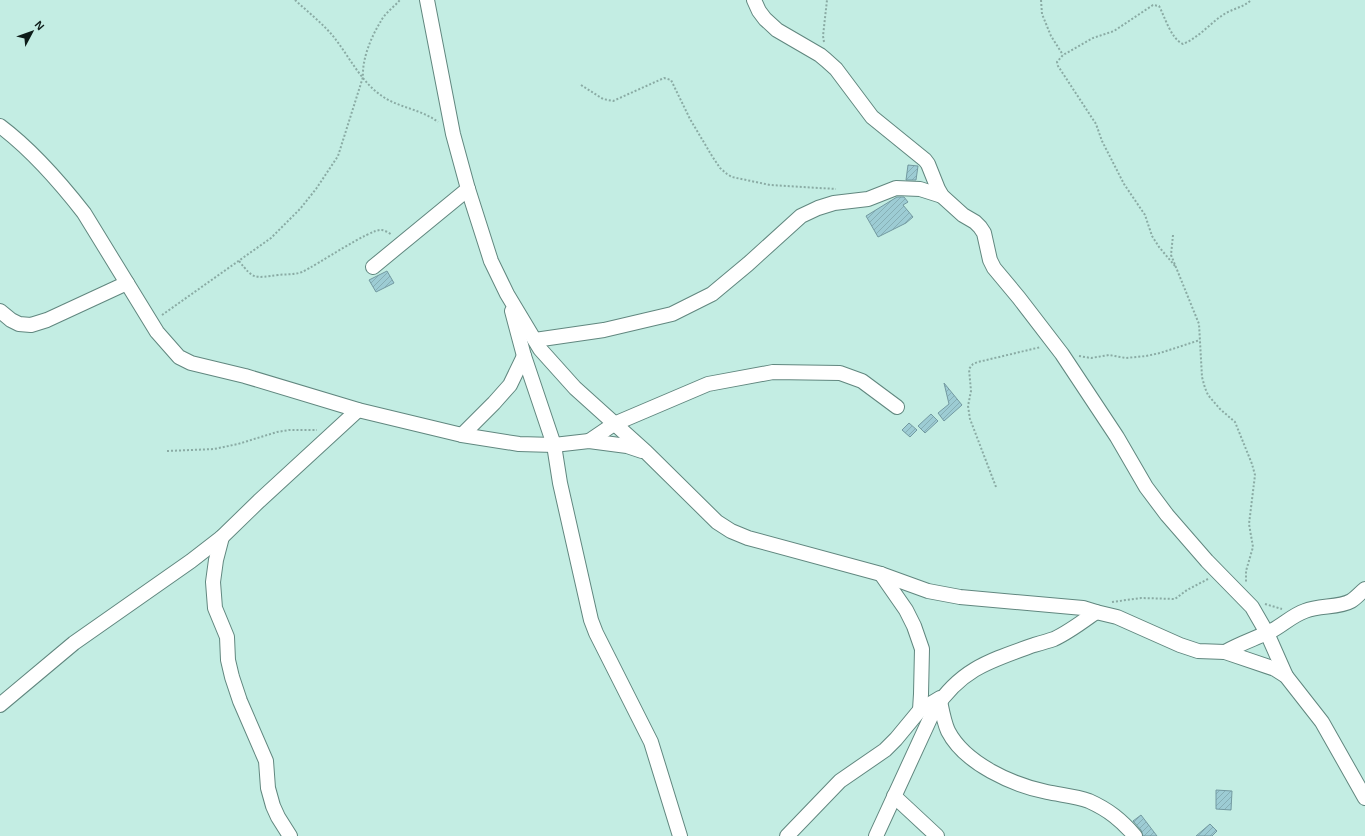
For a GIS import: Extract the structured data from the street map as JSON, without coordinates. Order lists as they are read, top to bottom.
{
  "north": "top right"
}
